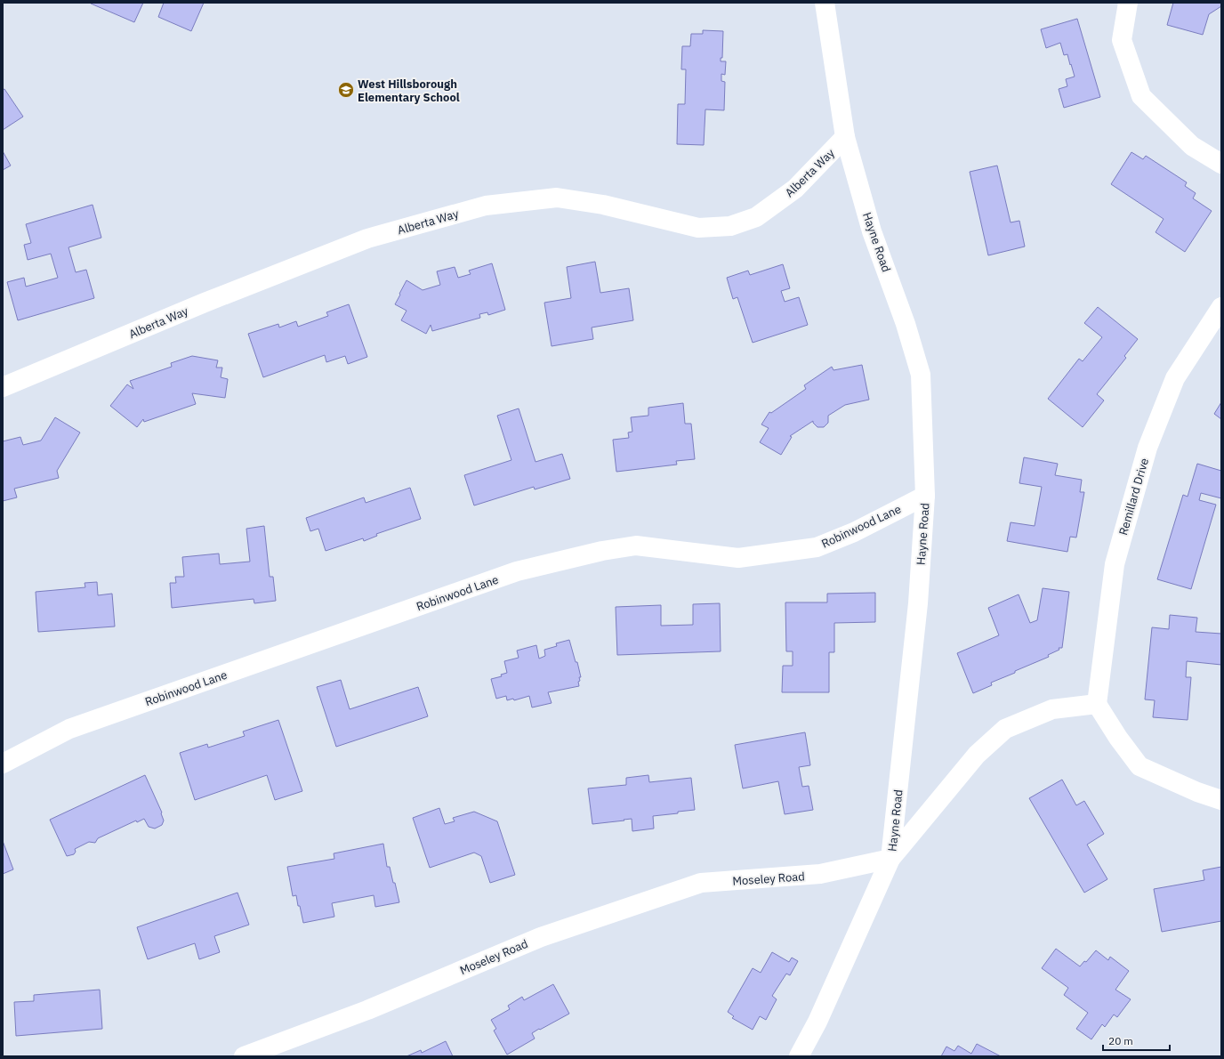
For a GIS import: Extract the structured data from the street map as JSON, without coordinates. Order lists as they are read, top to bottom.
{
  "streets": {
    "street": [
      "Alberta Way",
      "Hayne Road",
      "Remillard Drive",
      "Robinwood Lane",
      "Moseley Road"
    ]
  },
  "crossings": [
    ["Alberta Way", "Hayne Road"],
    ["Hayne Road", "Robinwood Lane"],
    ["Hayne Road", "Moseley Road"]
  ],
  "places": {
    "school or university": ["West Hillsborough Elementary School"]
  },
  "scale_bar": "20 m"
}
